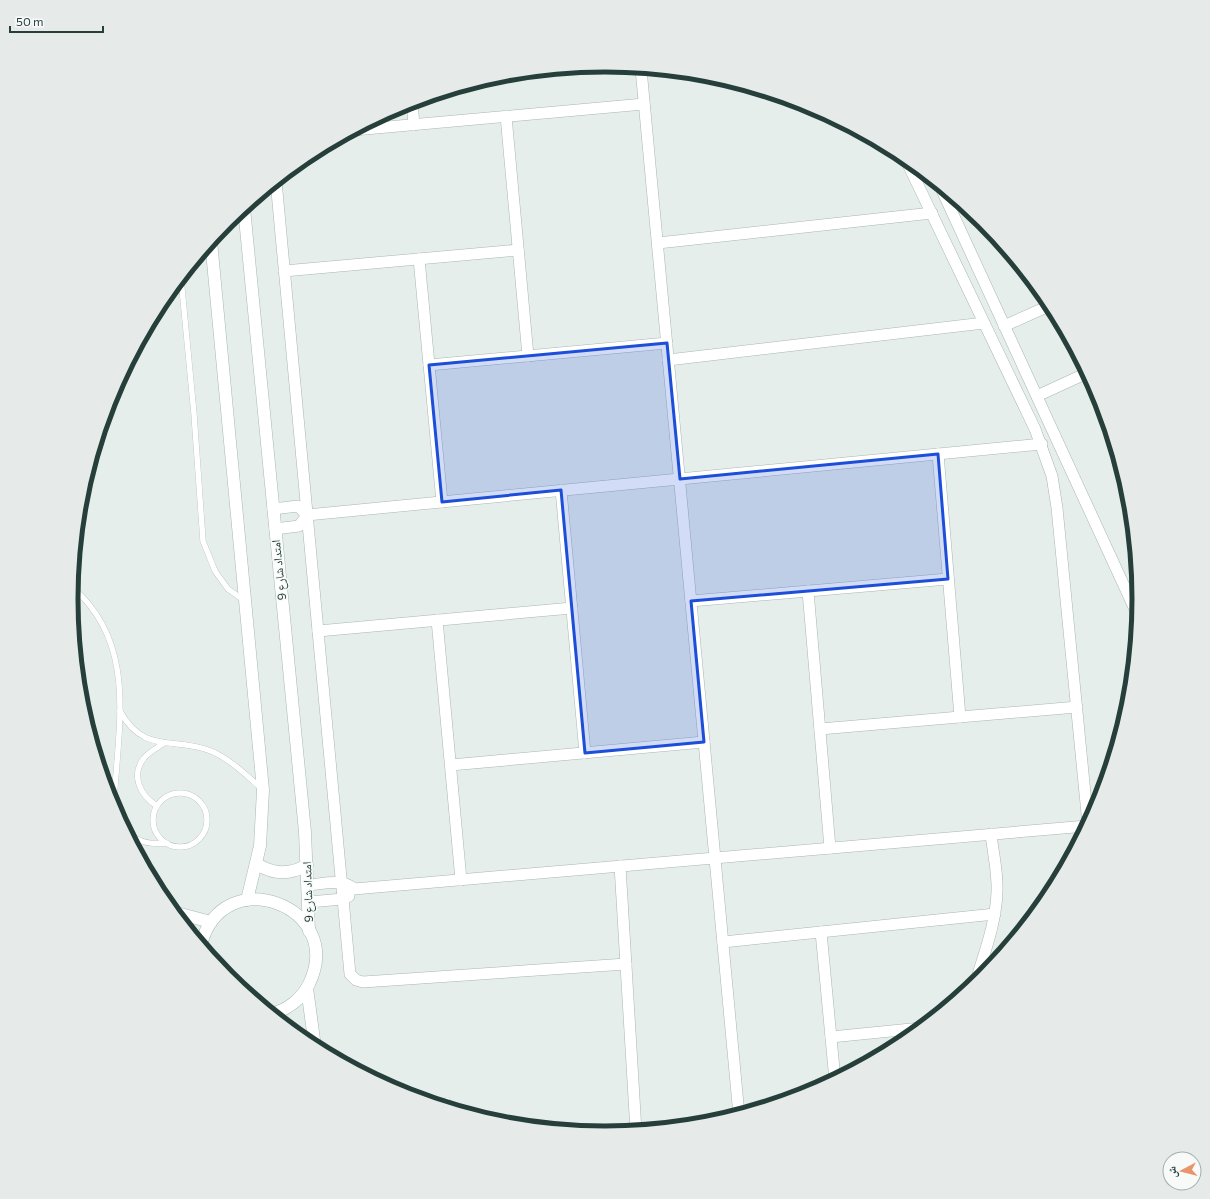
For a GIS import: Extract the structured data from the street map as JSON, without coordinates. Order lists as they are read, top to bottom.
{
  "streets": {
    "street": ["امتداد شارع 9"]
  },
  "scale_bar": "50 m",
  "north": "left"
}
